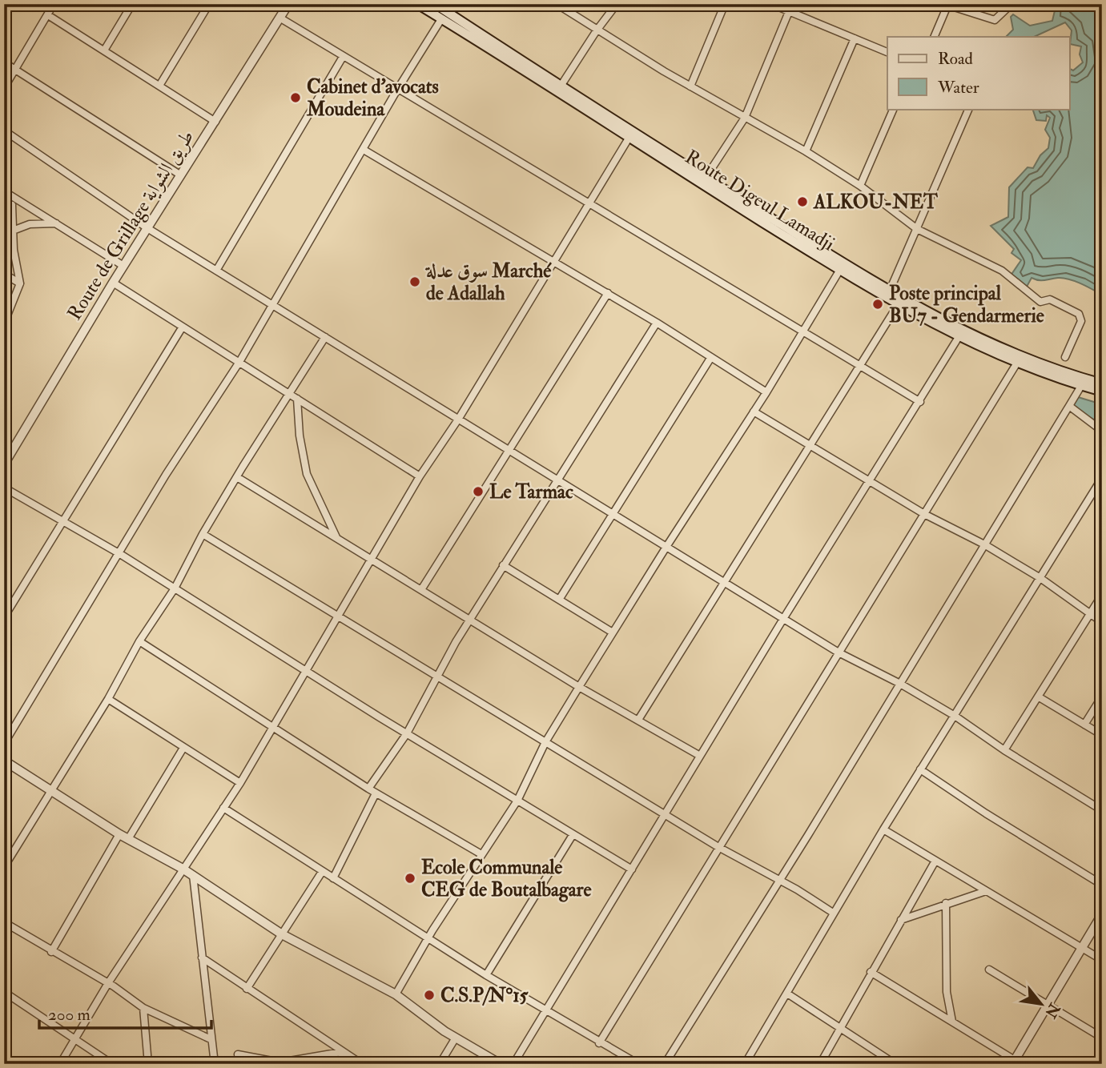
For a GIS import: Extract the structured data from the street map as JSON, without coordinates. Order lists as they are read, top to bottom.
{
  "streets": {
    "main road": ["Route Digeul Lamadji"],
    "street": ["Route de Grillage طريق الشواية"]
  },
  "places": [
    "Cabinet d'avocats Moudeina",
    "ALKOU-NET",
    "سوق عدلة Marché de Adallah",
    "Poste principal BU7 - Gendarmerie",
    "Le Tarmac",
    "Ecole Communale CEG de Boutalbagare",
    "C.S.P/N°15"
  ],
  "legend": ["Road", "Water"],
  "scale_bar": "200 m",
  "north": "bottom right"
}
